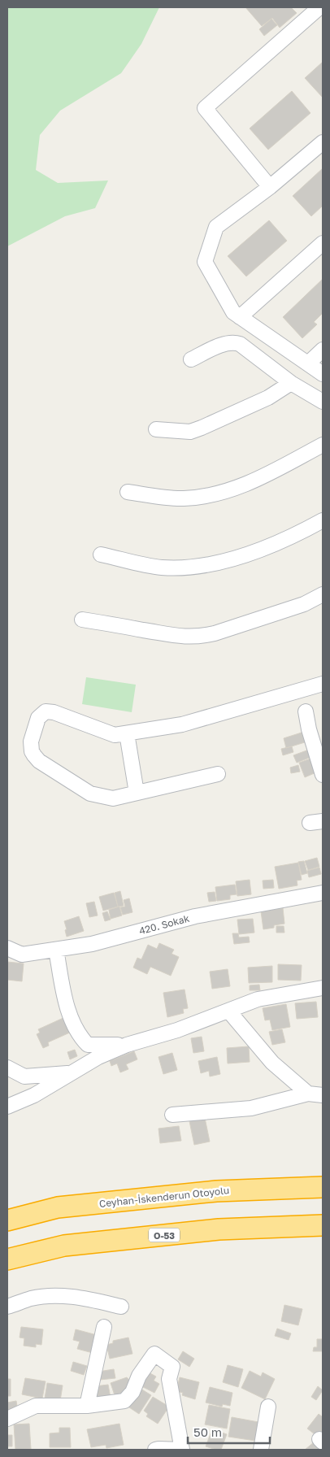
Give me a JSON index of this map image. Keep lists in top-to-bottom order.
{
  "streets": {
    "highway": ["Ceyhan-İskenderun Otoyolu", "O-53"],
    "street": ["420. Sokak"]
  },
  "scale_bar": "50 m"
}
